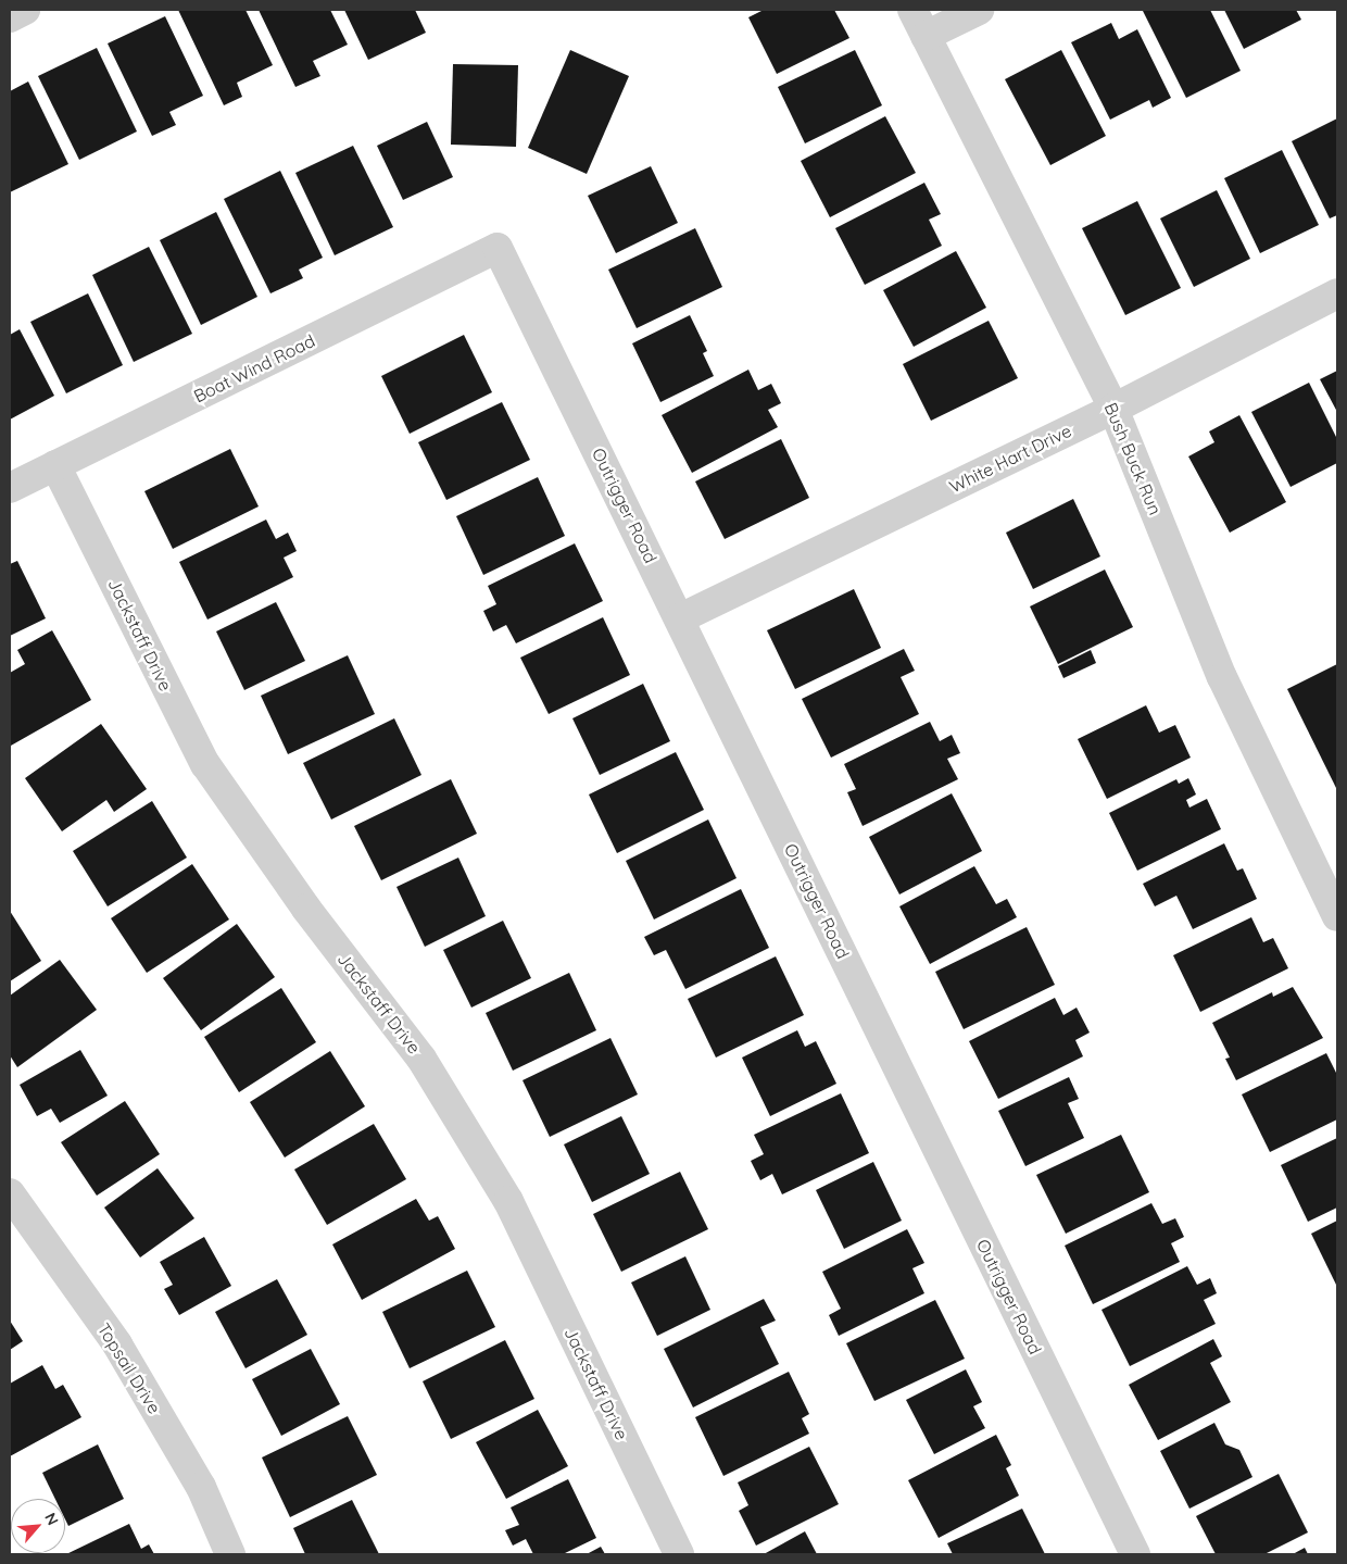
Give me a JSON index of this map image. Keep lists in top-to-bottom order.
{
  "streets": {
    "street": [
      "Boat Wind Road",
      "White Hart Drive",
      "Bush Buck Run",
      "Outrigger Road",
      "Jackstaff Drive",
      "Topsail Drive"
    ]
  },
  "crossings": [
    ["Boat Wind Road", "Outrigger Road"],
    ["Boat Wind Road", "Jackstaff Drive"],
    ["White Hart Drive", "Bush Buck Run"],
    ["White Hart Drive", "Outrigger Road"]
  ],
  "north": "top right"
}
